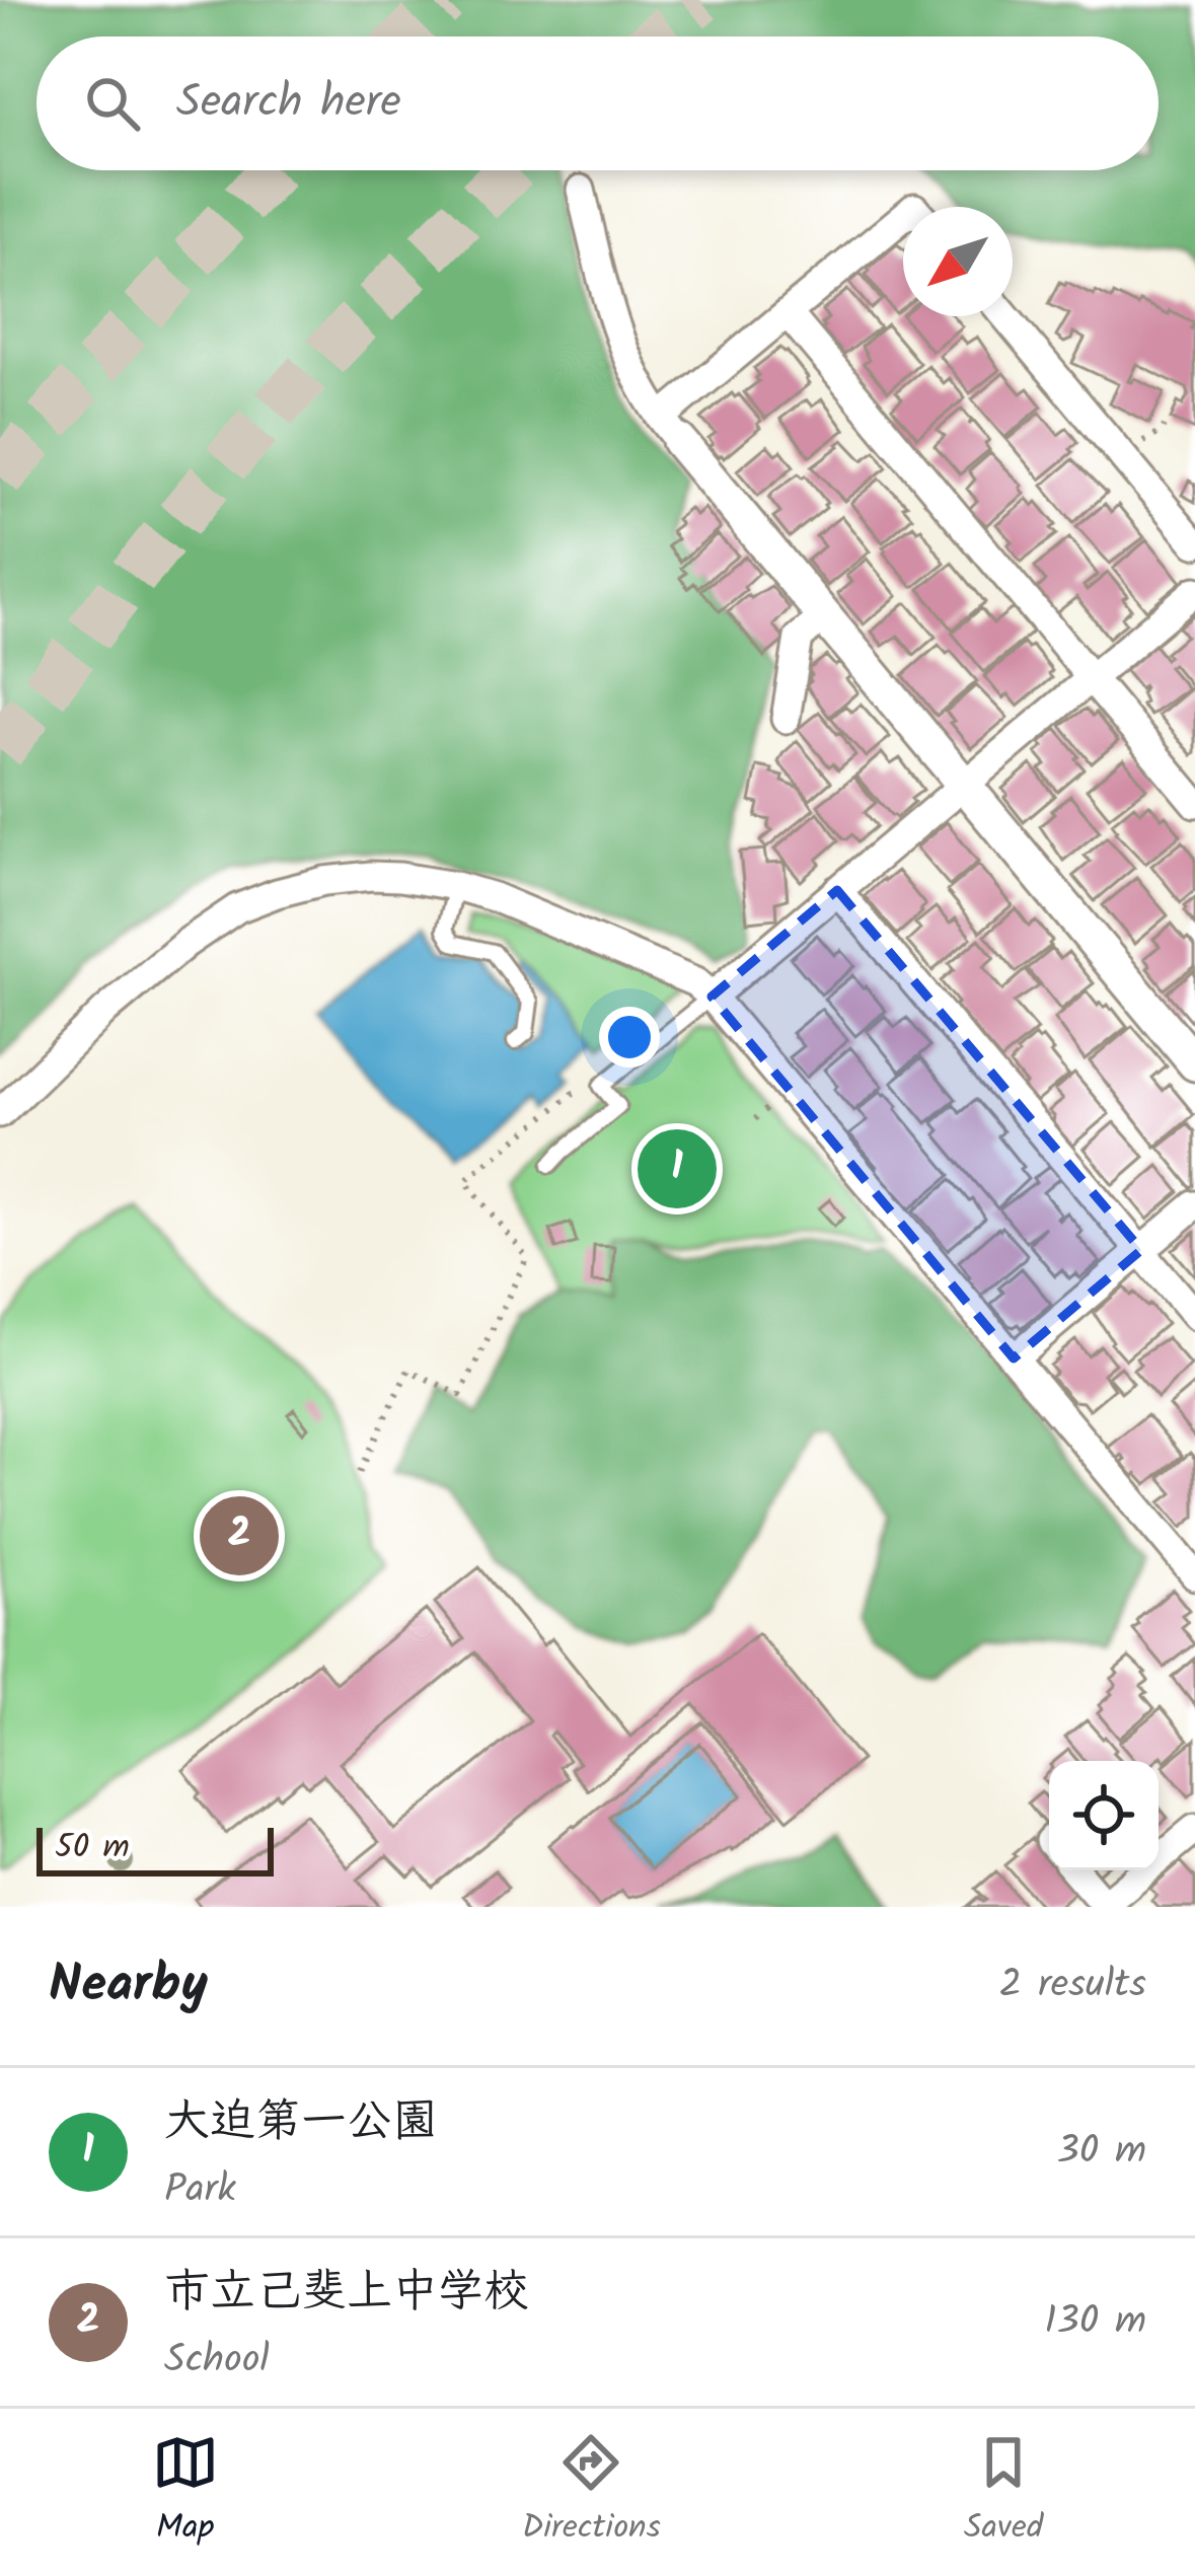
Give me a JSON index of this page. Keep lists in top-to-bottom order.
{
  "scale_bar": "50 m",
  "north": "bottom left",
  "page": {
    "search": "Search here",
    "pins": ["1", "2"],
    "scale": "50 m",
    "heading": ["Nearby", "2 results"],
    "list": [
      {
        "mark": "1",
        "name": "大迫第一公園",
        "note": "Park",
        "value": "30 m"
      },
      {
        "mark": "2",
        "name": "市立己斐上中学校",
        "note": "School",
        "value": "130 m"
      }
    ],
    "nav": ["Map", "Directions", "Saved"]
  }
}
